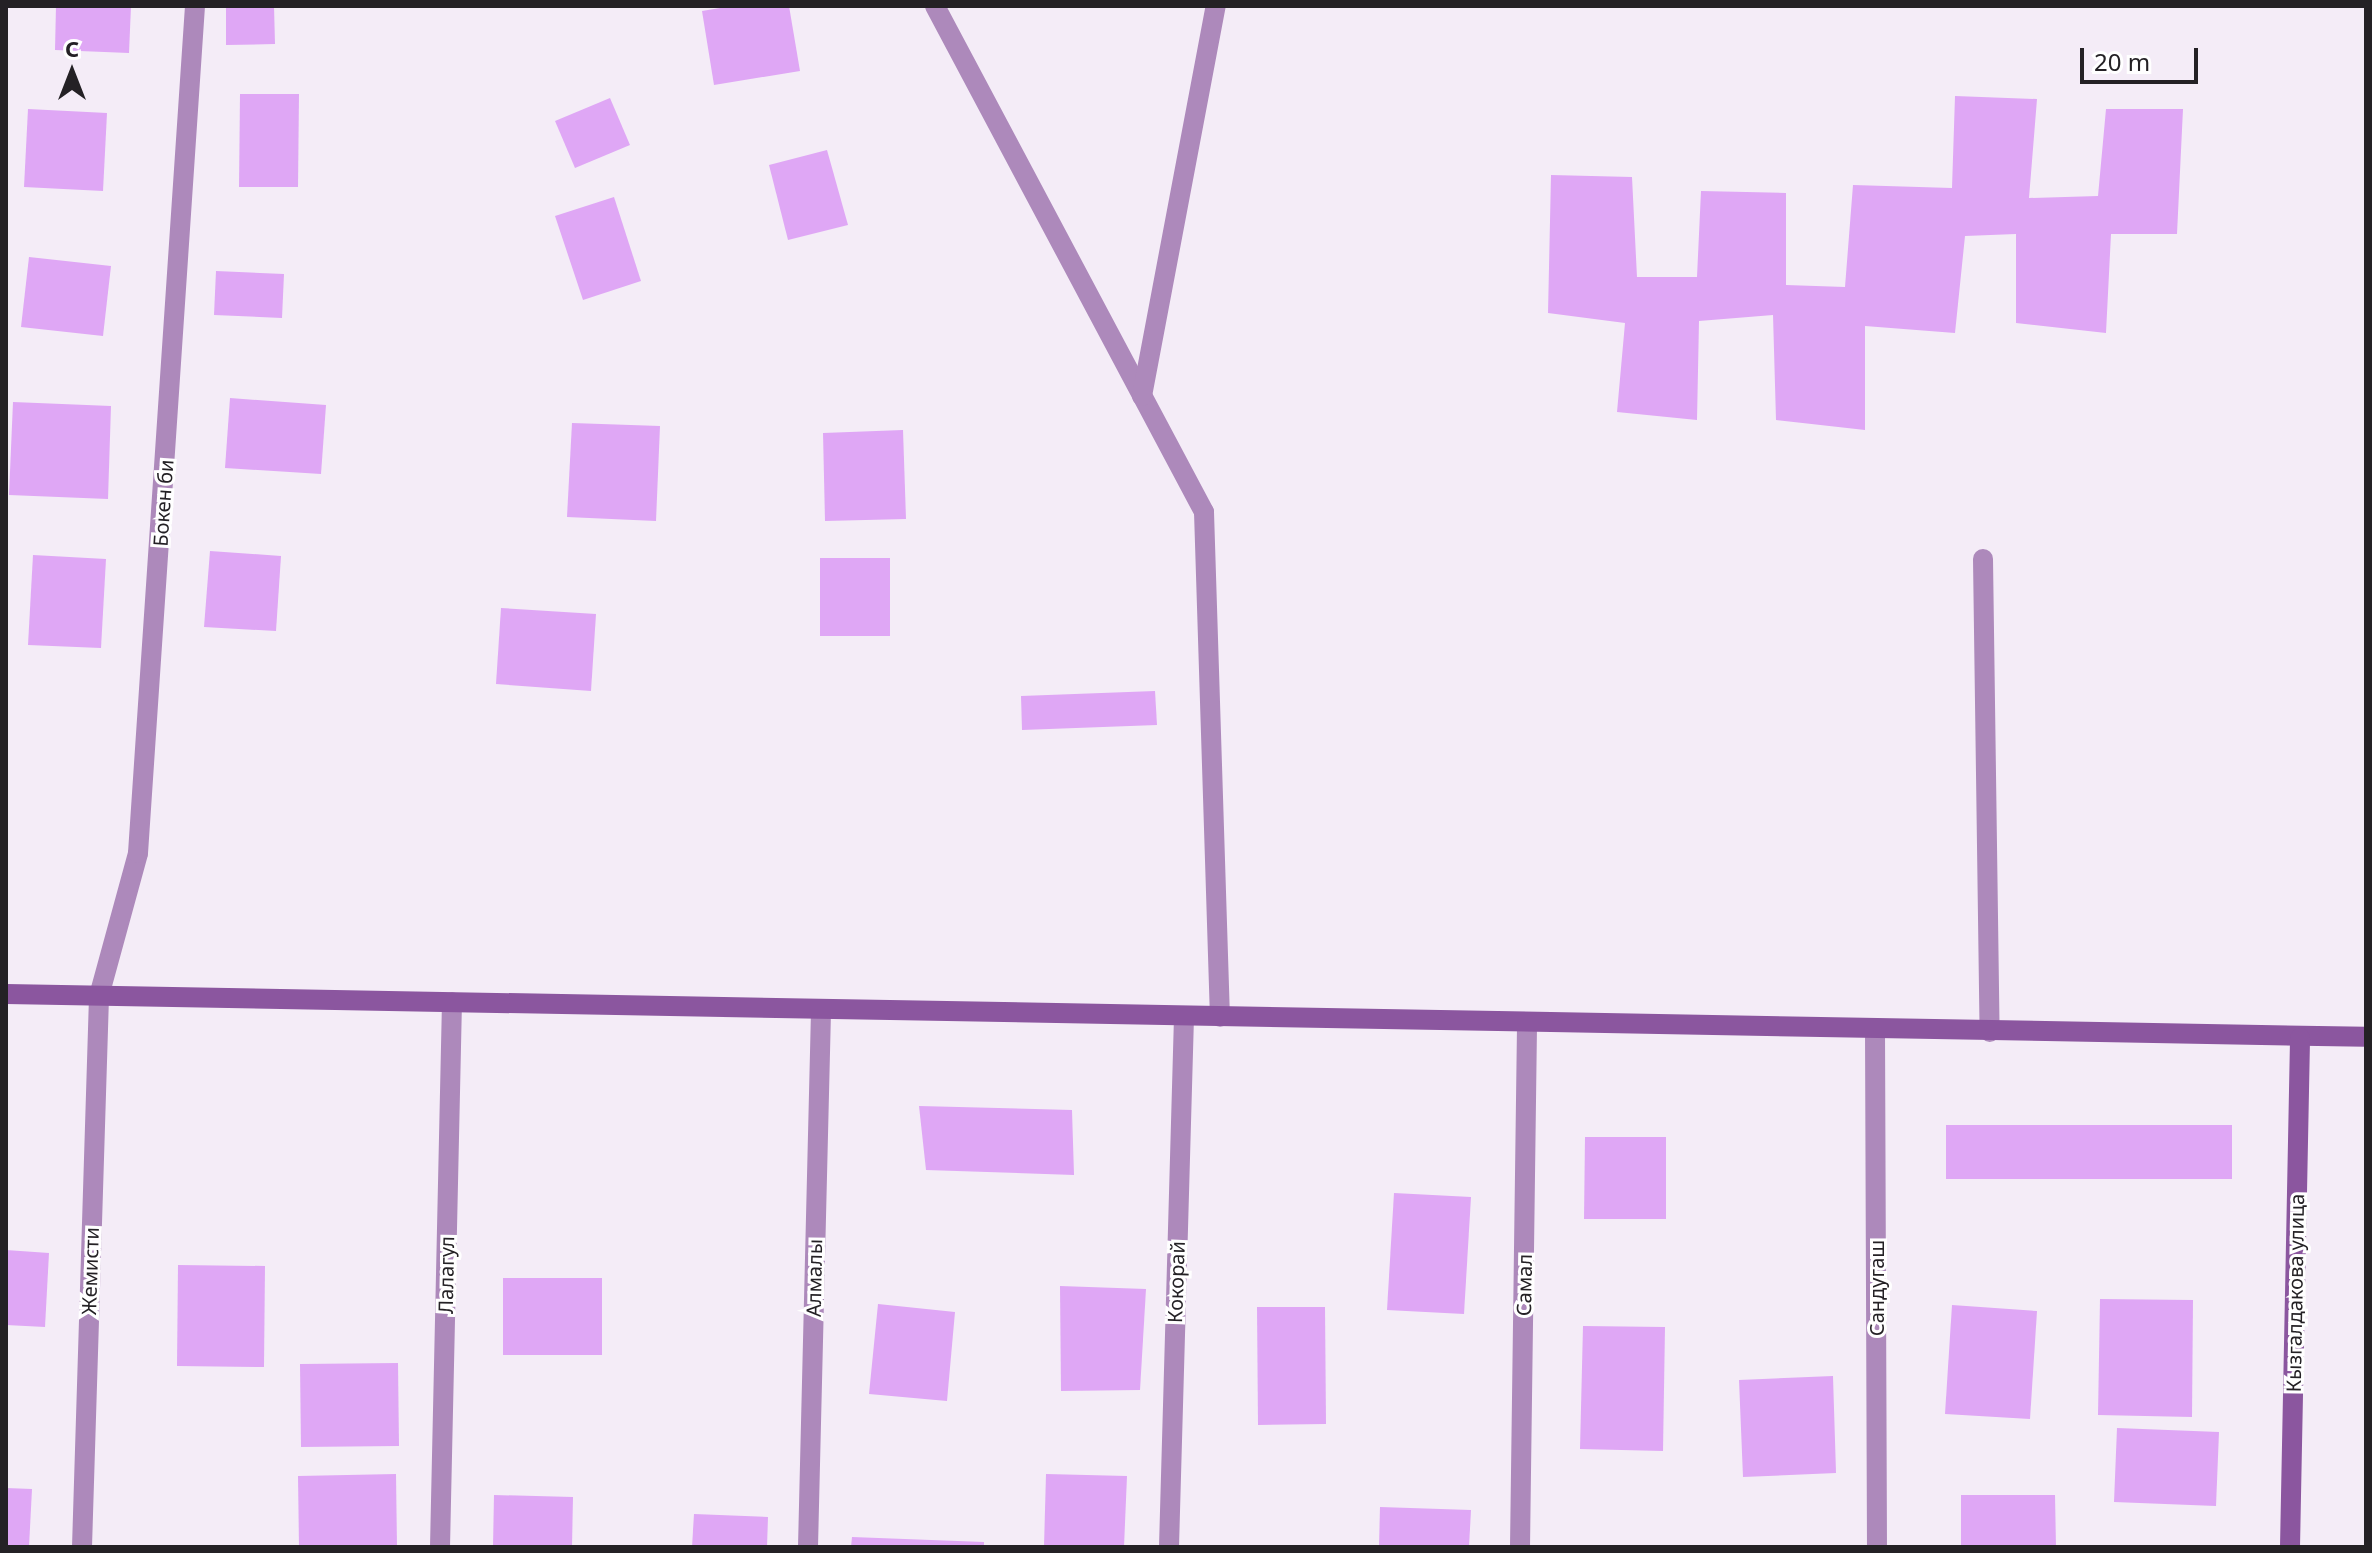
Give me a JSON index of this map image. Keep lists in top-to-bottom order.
{
  "streets": {
    "main road": ["Кызгалдакова улица"],
    "street": [
      "Бокен би",
      "Жемисти",
      "Лалагул",
      "Алмалы",
      "Кокорай",
      "Самал",
      "Сандугаш"
    ]
  },
  "crossings": [
    ["Бокен би", "Жемисти"]
  ],
  "scale_bar": "20 m",
  "north": "top"
}
